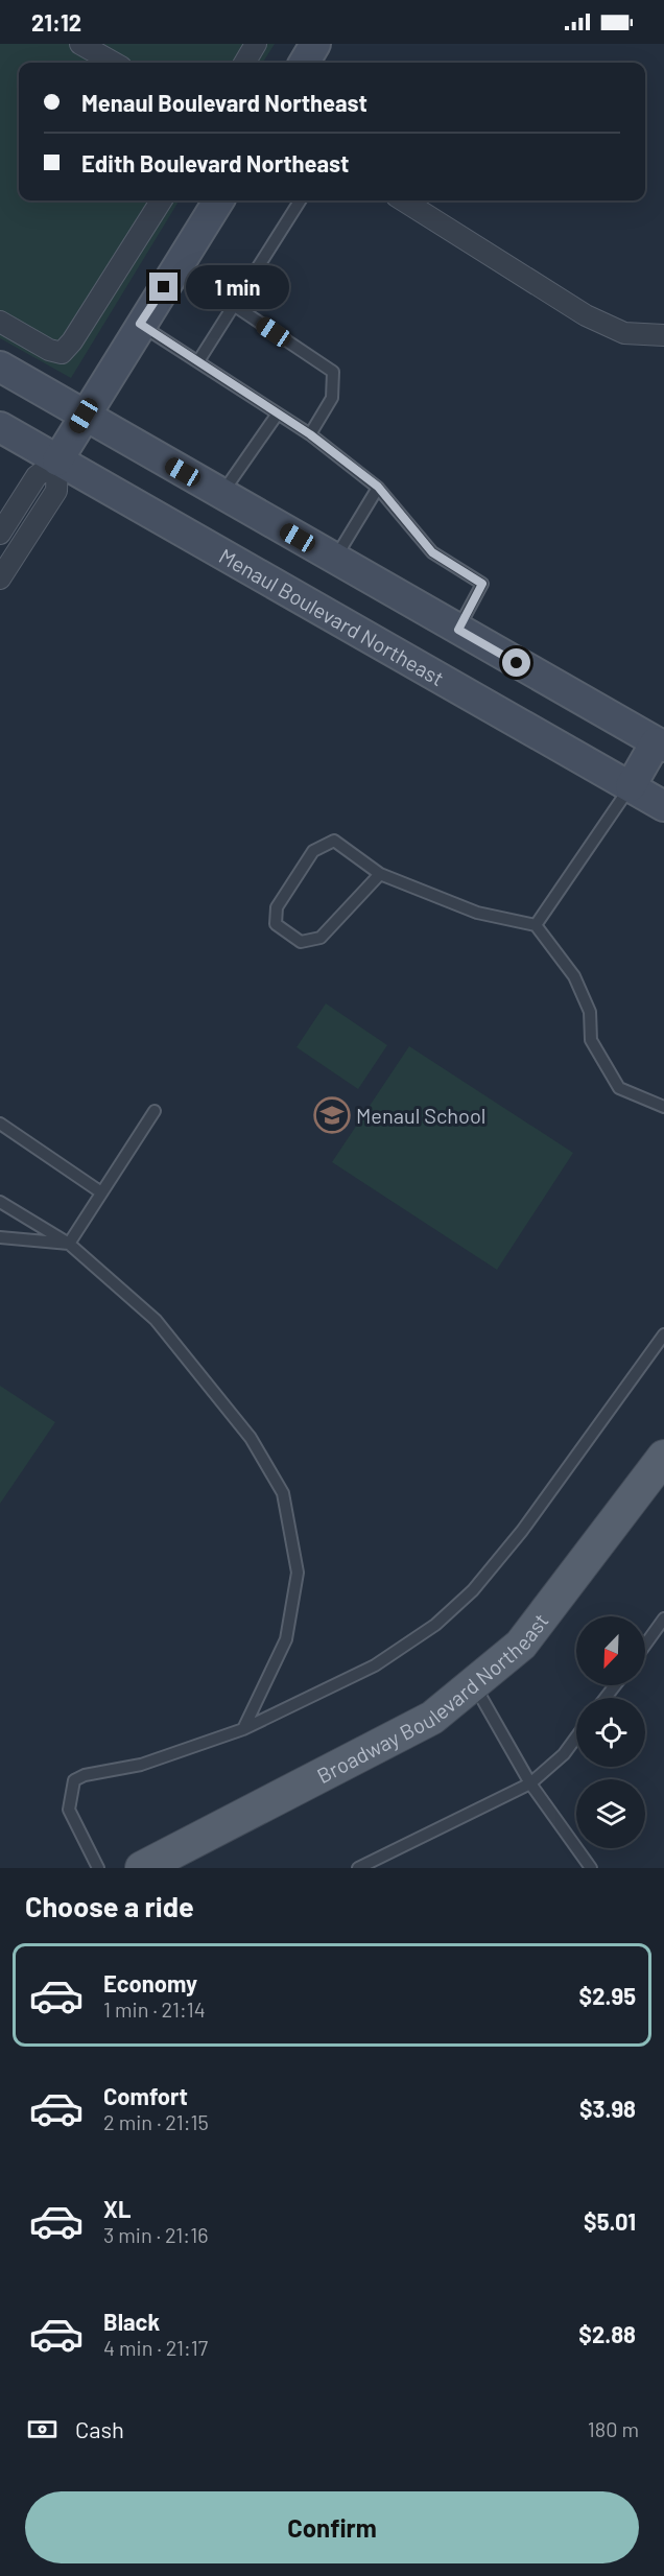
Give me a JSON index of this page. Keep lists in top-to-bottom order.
{
  "streets": {
    "main road": ["Menaul Boulevard Northeast", "Broadway Boulevard Northeast"]
  },
  "places": {
    "school or university": ["Menaul School"]
  },
  "north": "bottom left",
  "page": {
    "status": "21:12",
    "banner": ["Menaul Boulevard Northeast", "Edith Boulevard Northeast"],
    "bubble": "1 min",
    "heading": "Choose a ride",
    "list": [
      {
        "name": "Economy",
        "note": "1 min · 21:14",
        "value": "$2.95"
      },
      {
        "name": "Comfort",
        "note": "2 min · 21:15",
        "value": "$3.98"
      },
      {
        "name": "XL",
        "note": "3 min · 21:16",
        "value": "$5.01"
      },
      {
        "name": "Black",
        "note": "4 min · 21:17",
        "value": "$2.88"
      }
    ],
    "pay": ["Cash", "180 m"],
    "buttons": "Confirm"
  }
}
